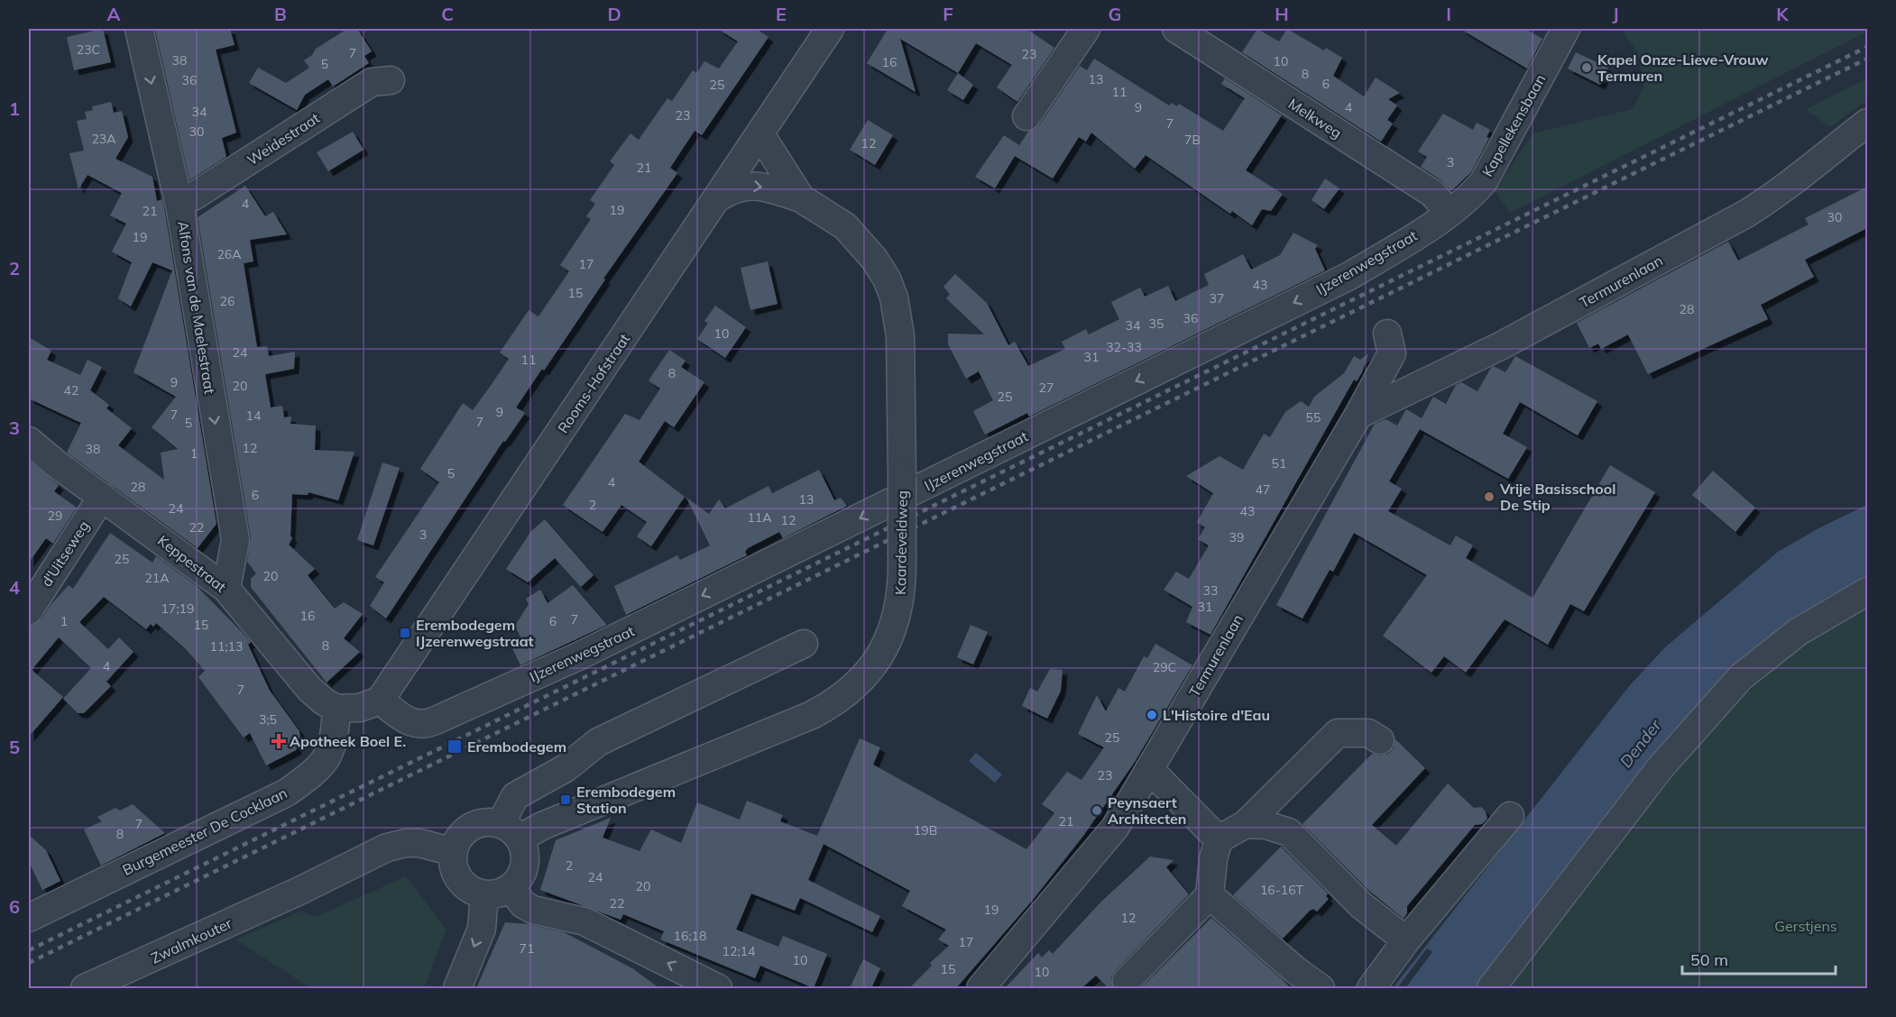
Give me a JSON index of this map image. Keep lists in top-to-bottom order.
{
  "streets": {
    "street": [
      "Melkweg",
      "Kapellekensbaan",
      "Weidestraat",
      "IJzerenwegstraat",
      "Termurenlaan",
      "Alfons van de Maelestraat",
      "Rooms-Hofstraat",
      "Kaardeveldweg",
      "d'Uitseweg",
      "Keppestraat",
      "Burgemeester De Cocklaan",
      "Zwalmkouter"
    ]
  },
  "crossings": [
    ["Melkweg", "Kapellekensbaan"],
    ["Melkweg", "IJzerenwegstraat"],
    ["Kapellekensbaan", "IJzerenwegstraat"],
    ["Weidestraat", "Alfons van de Maelestraat"],
    ["IJzerenwegstraat", "Rooms-Hofstraat"],
    ["Alfons van de Maelestraat", "Keppestraat"],
    ["Rooms-Hofstraat", "Kaardeveldweg"],
    ["Kaardeveldweg", "Zwalmkouter"],
    ["d'Uitseweg", "Keppestraat"],
    ["Keppestraat", "Burgemeester De Cocklaan"]
  ],
  "one_way": ["Alfons van de Maelestraat"],
  "water": ["Dender"],
  "parks": ["Gerstjens"],
  "places": {
    "other": [
      "Kapel Onze-Lieve-Vrouw Termuren",
      "Vrije Basisschool De Stip",
      "L'Histoire d'Eau",
      "Peynsaert Architecten"
    ],
    "transit": ["Erembodegem IJzerenwegstraat", "Erembodegem", "Erembodegem Station"],
    "health": ["Apotheek Boel E."]
  },
  "house_numbers": [
    "23C",
    "7",
    "23",
    "38",
    "10",
    "16",
    "5",
    "8",
    "13",
    "36",
    "6",
    "25",
    "11",
    "9",
    "4",
    "34",
    "23",
    "7",
    "30",
    "23A",
    "7B",
    "12",
    "3",
    "21",
    "4",
    "19",
    "21",
    "30",
    "19",
    "26A",
    "17",
    "43",
    "15",
    "37",
    "26",
    "28",
    "36",
    "35",
    "34",
    "10",
    "32-33",
    "24",
    "31",
    "11",
    "8",
    "9",
    "20",
    "27",
    "42",
    "25",
    "9",
    "7",
    "14",
    "55",
    "7",
    "5",
    "12",
    "38",
    "1",
    "51",
    "5",
    "4",
    "28",
    "47",
    "6",
    "13",
    "2",
    "24",
    "43",
    "29",
    "11A",
    "12",
    "22",
    "3",
    "39",
    "25",
    "20",
    "21A",
    "33",
    "31",
    "17;19",
    "16",
    "7",
    "1",
    "6",
    "15",
    "8",
    "11;13",
    "4",
    "29C",
    "7",
    "3;5",
    "25",
    "23",
    "21",
    "7",
    "19B",
    "8",
    "2",
    "24",
    "20",
    "16-16T",
    "22",
    "19",
    "12",
    "16;18",
    "17",
    "71",
    "12;14",
    "10",
    "15",
    "10"
  ],
  "scale_bar": "50 m",
  "grid": {
    "columns": [
      "A",
      "B",
      "C",
      "D",
      "E",
      "F",
      "G",
      "H",
      "I",
      "J",
      "K"
    ],
    "rows": [
      "1",
      "2",
      "3",
      "4",
      "5",
      "6"
    ]
  }
}
